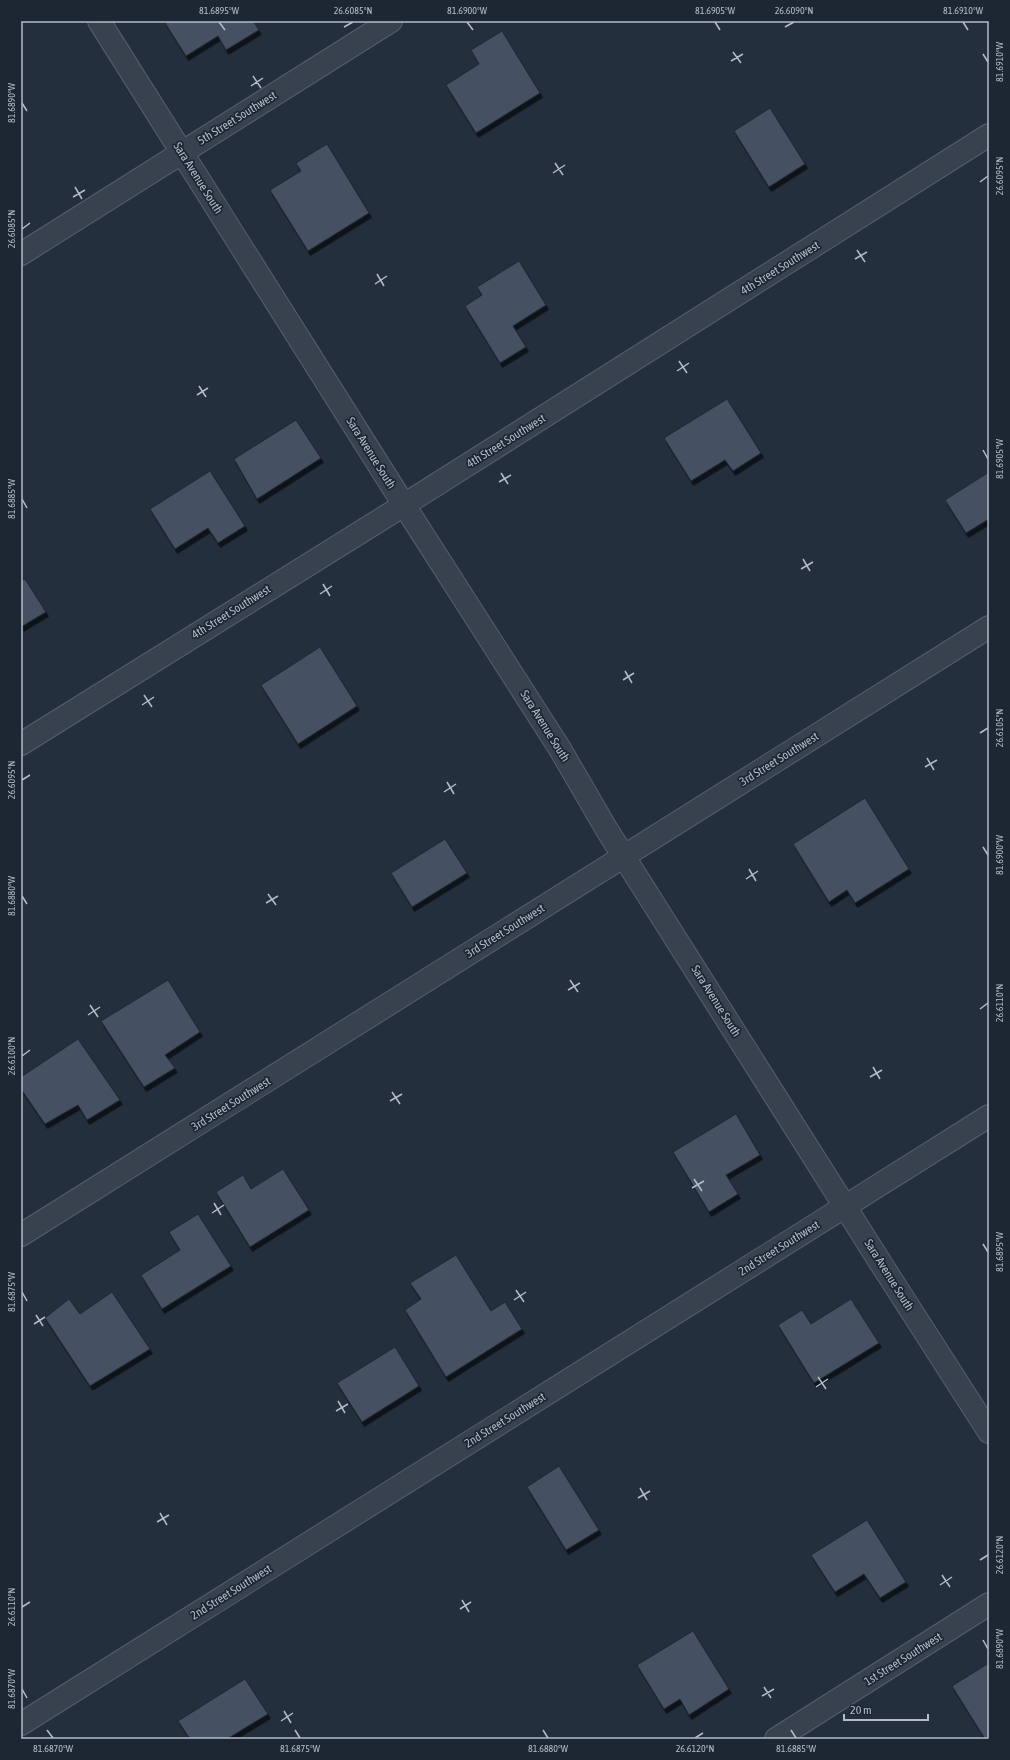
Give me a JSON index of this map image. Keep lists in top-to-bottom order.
{
  "streets": {
    "street": [
      "5th Street Southwest",
      "Sara Avenue South",
      "4th Street Southwest",
      "3rd Street Southwest",
      "2nd Street Southwest",
      "1st Street Southwest"
    ]
  },
  "crossings": [
    ["5th Street Southwest", "Sara Avenue South"],
    ["Sara Avenue South", "4th Street Southwest"],
    ["Sara Avenue South", "3rd Street Southwest"],
    ["Sara Avenue South", "2nd Street Southwest"]
  ],
  "scale_bar": "20 m",
  "coordinates": [
    "81.6895°W",
    "26.6085°N",
    "81.6900°W",
    "81.6905°W",
    "26.6090°N",
    "81.6910°W",
    "81.6890°W",
    "26.6095°N",
    "81.6885°W",
    "26.6105°N",
    "81.6880°W",
    "26.6110°N",
    "26.6100°N",
    "81.6875°W",
    "26.6120°N",
    "81.6870°W"
  ]
}
